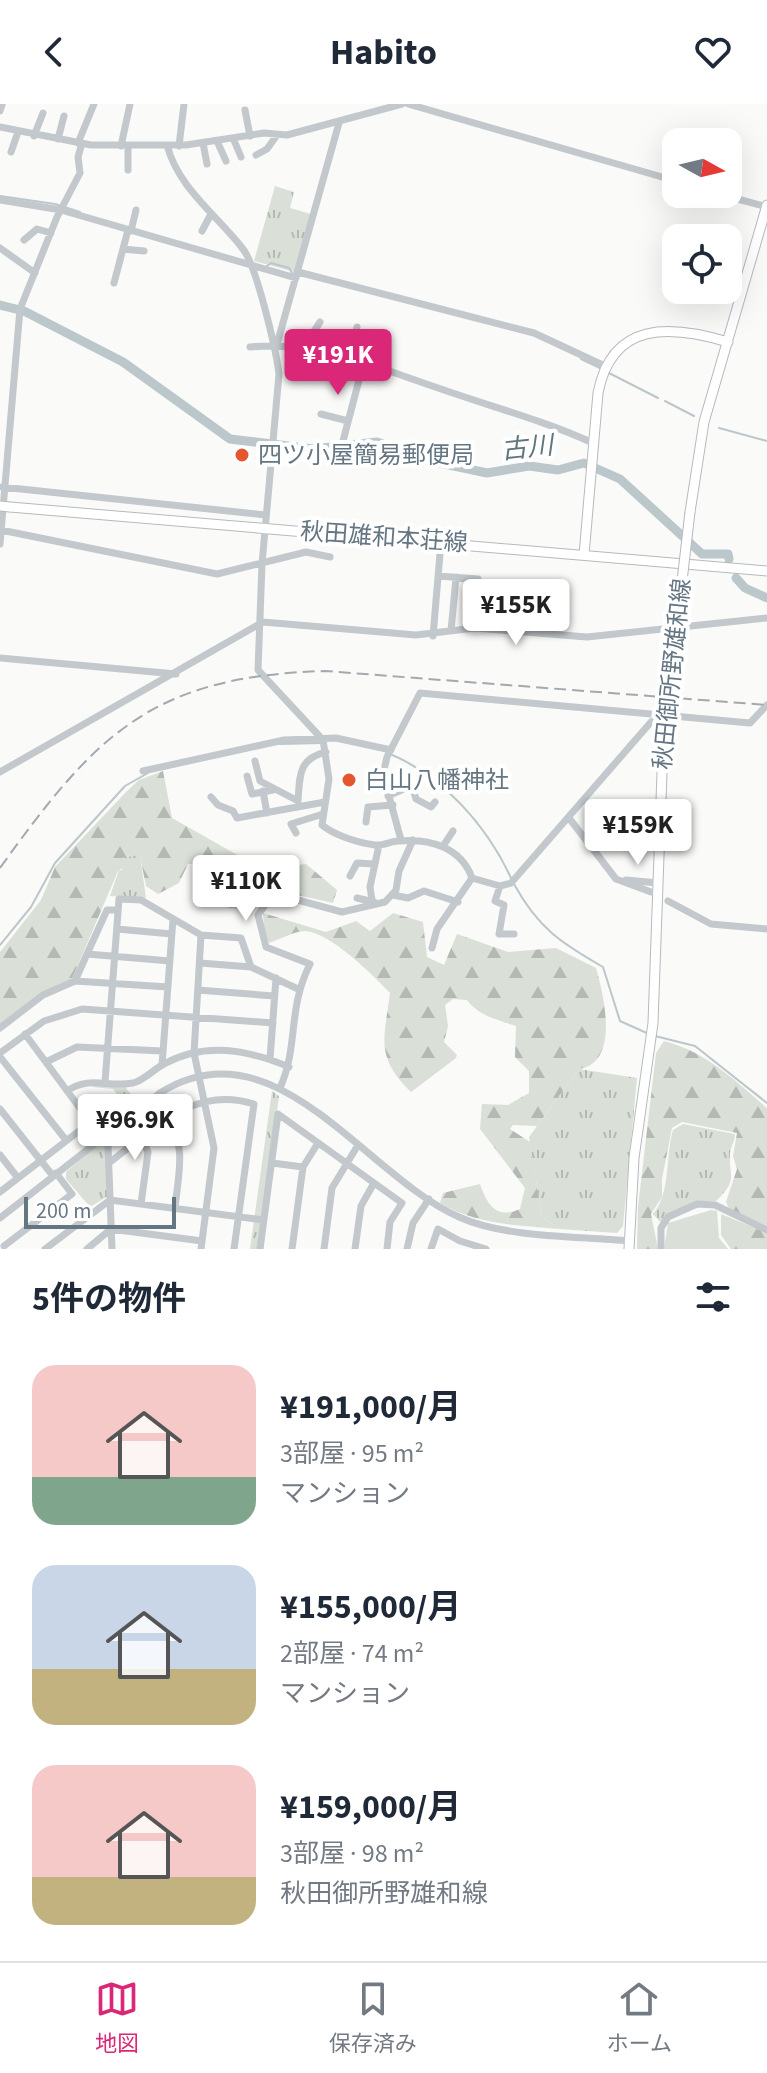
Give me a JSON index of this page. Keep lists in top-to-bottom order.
{
  "streets": {
    "main road": ["秋田雄和本荘線", "秋田御所野雄和線"]
  },
  "water": ["古川"],
  "places": ["四ツ小屋簡易郵便局", "白山八幡神社"],
  "scale_bar": "200 m",
  "north": "right",
  "page": {
    "header": "Habito",
    "price": [
      "¥191K",
      "¥155K",
      "¥159K",
      "¥110K",
      "¥96.9K"
    ],
    "scale": "200 m",
    "heading": "5件の物件",
    "list": [
      {
        "name": "¥191,000/月",
        "note": "3部屋 · 95 m² · マンション"
      },
      {
        "name": "¥155,000/月",
        "note": "2部屋 · 74 m² · マンション"
      },
      {
        "name": "¥159,000/月",
        "note": "3部屋 · 98 m² · 秋田御所野雄和線"
      }
    ],
    "tabs": ["地図", "保存済み", "ホーム"]
  }
}
